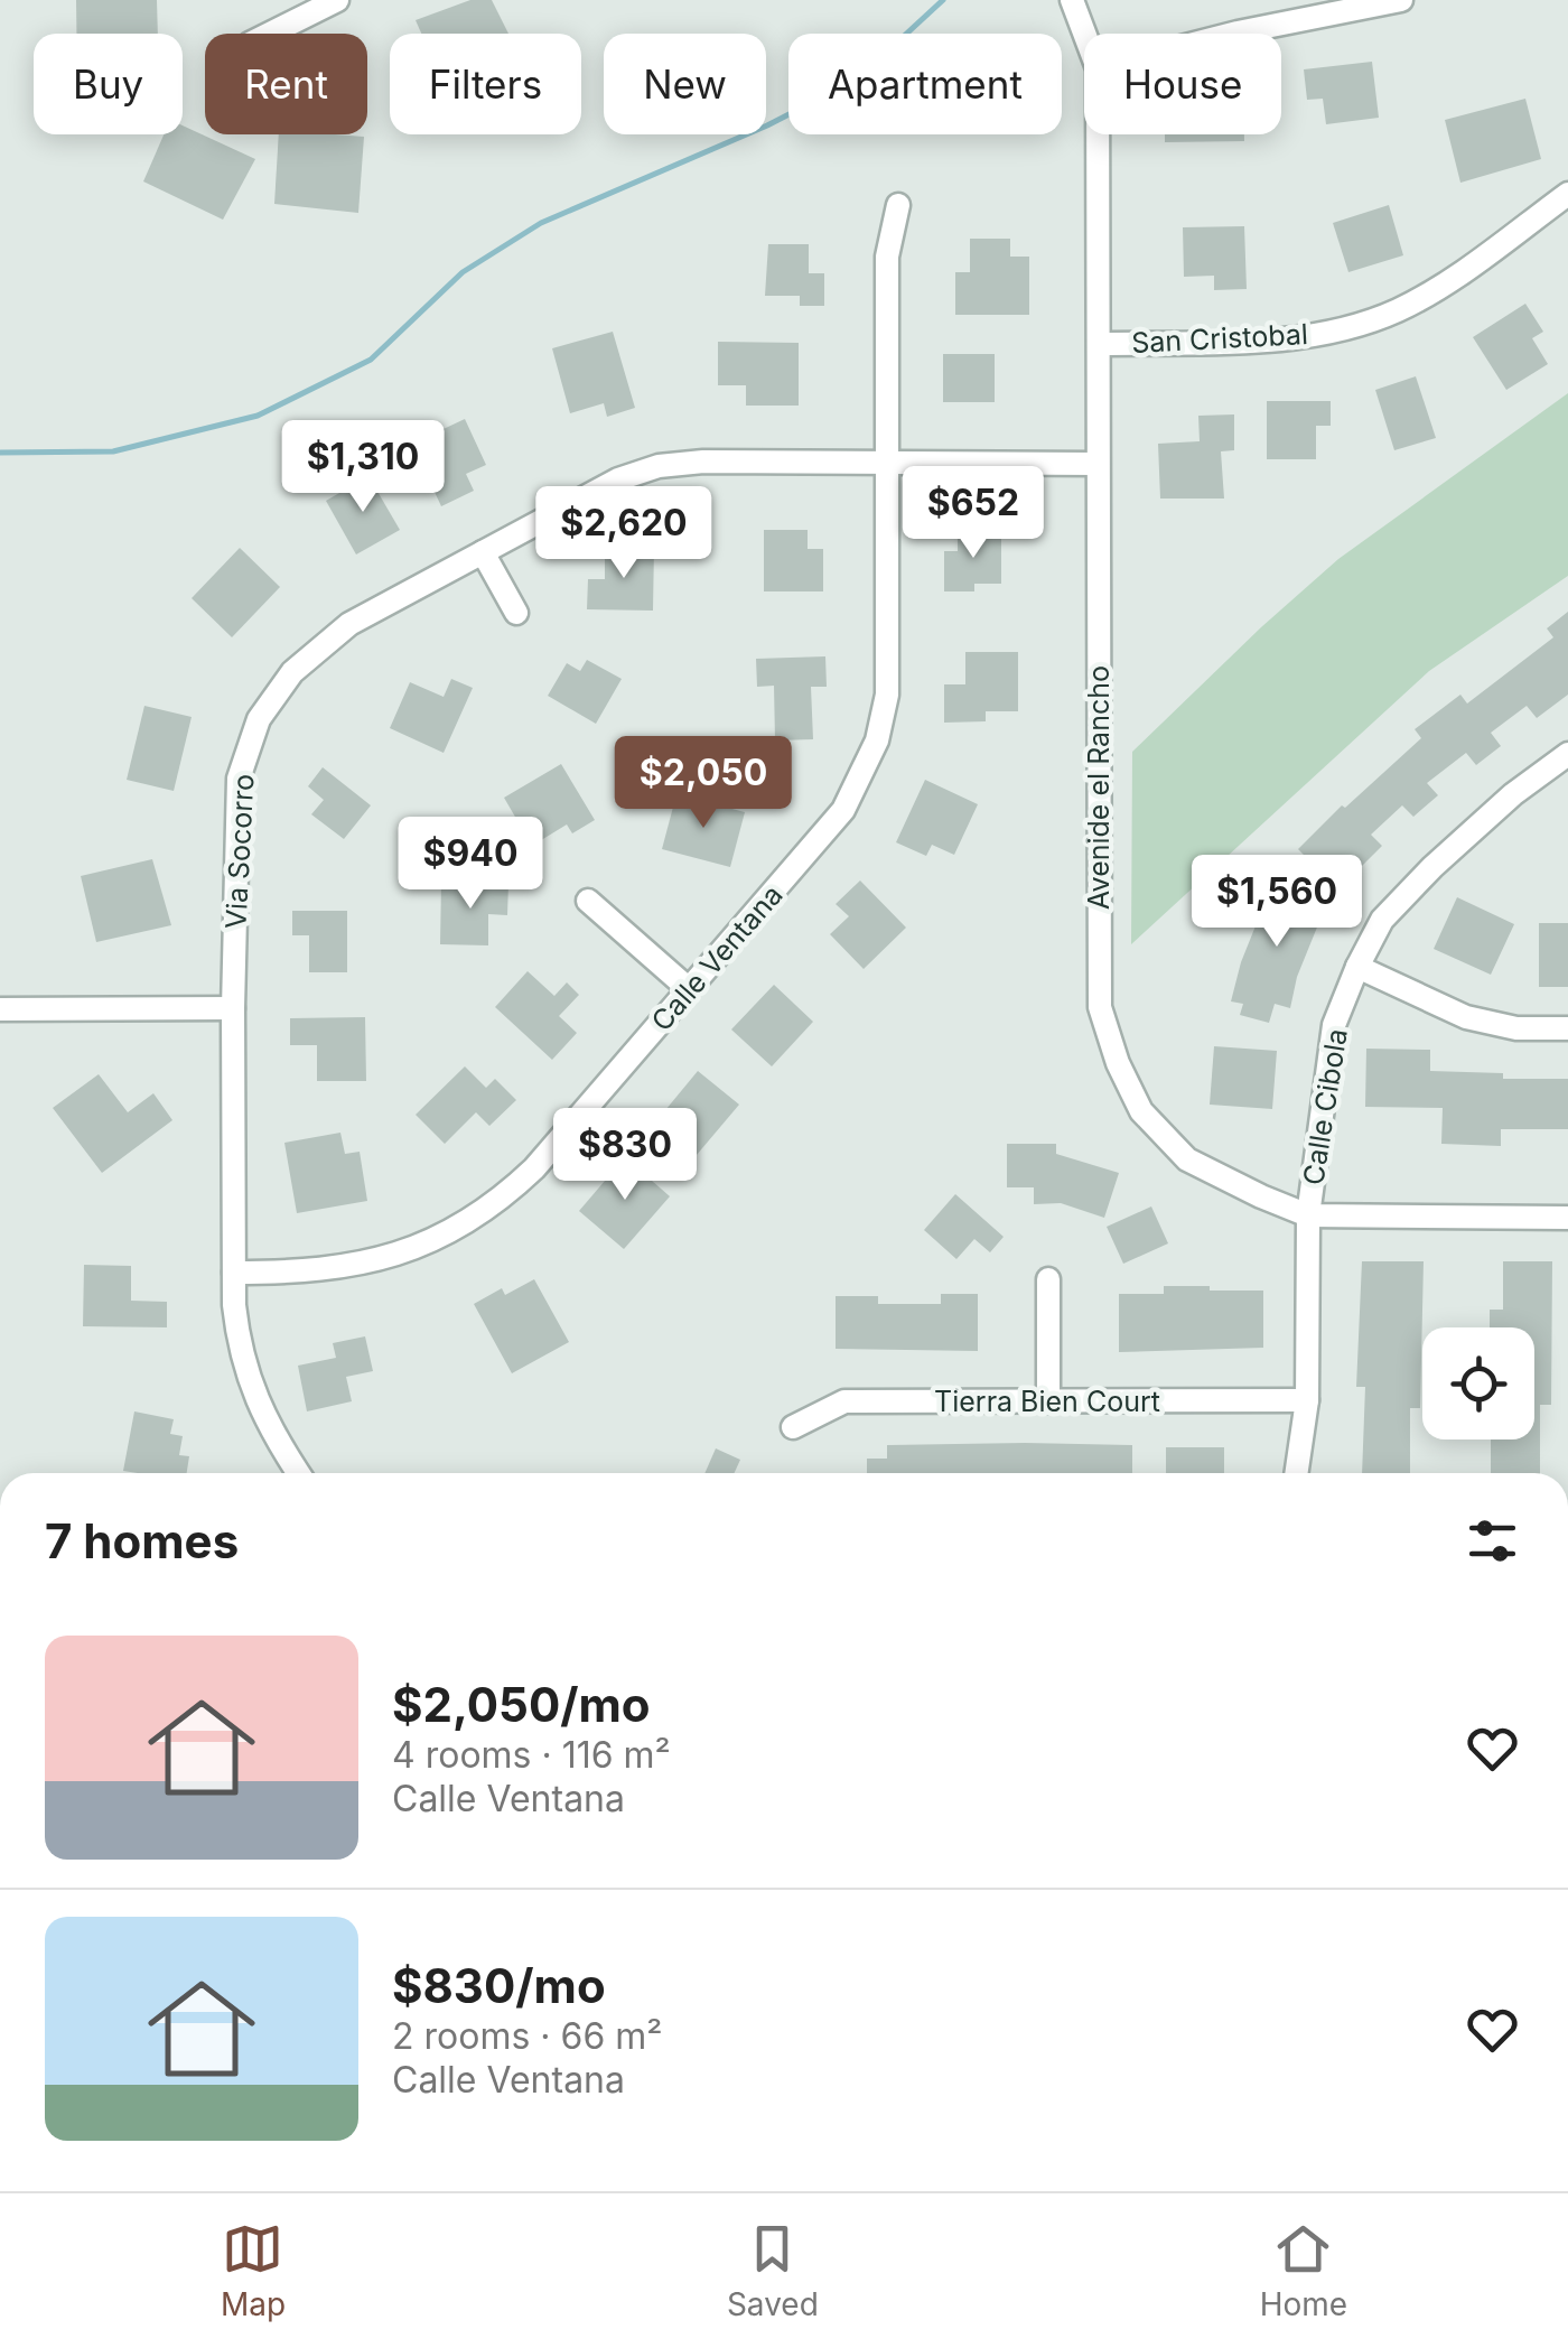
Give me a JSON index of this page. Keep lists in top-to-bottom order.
{
  "streets": {
    "street": [
      "San Cristobal",
      "Avenide el Rancho",
      "Via Socorro",
      "Calle Ventana",
      "Calle Cibola",
      "Tierra Bien Court"
    ]
  },
  "crossings": [
    ["San Cristobal", "Avenide el Rancho"],
    ["Avenide el Rancho", "Via Socorro"],
    ["Avenide el Rancho", "Calle Cibola"],
    ["Via Socorro", "Calle Ventana"],
    ["Calle Cibola", "Tierra Bien Court"]
  ],
  "page": {
    "chip": [
      "Buy",
      "Rent",
      "Filters",
      "New",
      "Apartment",
      "House"
    ],
    "price": [
      "$1,310",
      "$652",
      "$2,620",
      "$2,050",
      "$940",
      "$1,560",
      "$830"
    ],
    "heading": "7 homes",
    "list": [
      {
        "name": "$2,050/mo",
        "note": "4 rooms · 116 m² · Calle Ventana"
      },
      {
        "name": "$830/mo",
        "note": "2 rooms · 66 m² · Calle Ventana"
      }
    ],
    "tabs": ["Map", "Saved", "Home"]
  }
}
